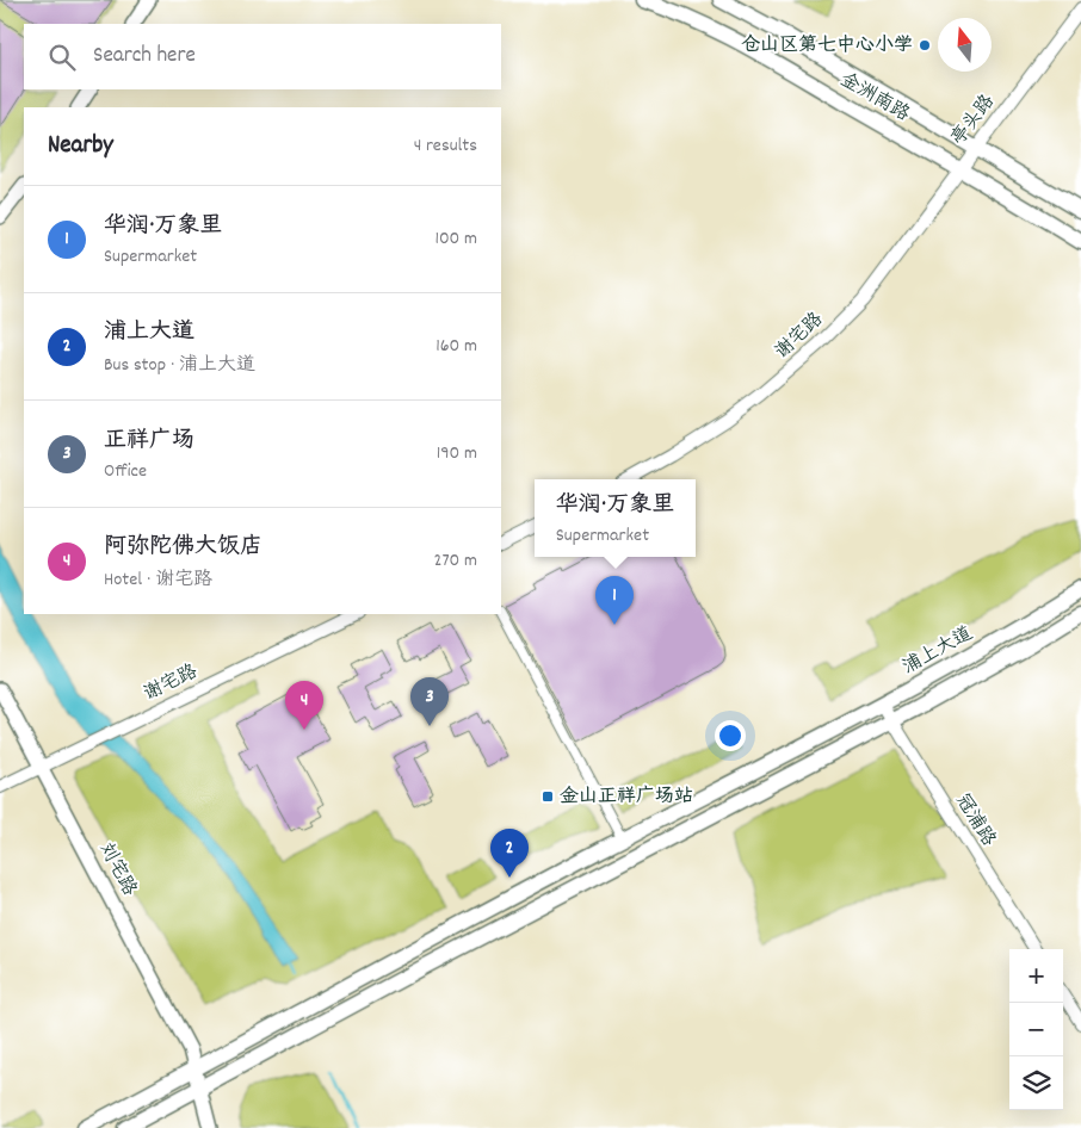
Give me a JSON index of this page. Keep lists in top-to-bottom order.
{
  "streets": {
    "main road": ["金洲南路", "浦上大道", "刘宅路"],
    "street": ["亭头路", "谢宅路", "冠浦路"]
  },
  "crossings": [
    ["金洲南路", "亭头路"],
    ["金洲南路", "谢宅路"],
    ["亭头路", "谢宅路"],
    ["谢宅路", "刘宅路"],
    ["浦上大道", "冠浦路"],
    ["浦上大道", "刘宅路"]
  ],
  "places": {
    "other": ["仓山区第七中心小学"],
    "transit": ["金山正祥广场站"]
  },
  "north": "top",
  "page": {
    "search": "Search here",
    "heading": ["Nearby", "4 results"],
    "list": [
      {
        "mark": "1",
        "name": "华润·万象里",
        "note": "Supermarket",
        "value": "100 m"
      },
      {
        "mark": "2",
        "name": "浦上大道",
        "note": "Bus stop · 浦上大道",
        "value": "160 m"
      },
      {
        "mark": "3",
        "name": "正祥广场",
        "note": "Office",
        "value": "190 m"
      },
      {
        "mark": "4",
        "name": "阿弥陀佛大饭店",
        "note": "Hotel · 谢宅路",
        "value": "270 m"
      }
    ],
    "popup": ["华润·万象里", "Supermarket"],
    "pins": [
      "1",
      "3",
      "4",
      "2"
    ],
    "map_buttons": ["+", "−"]
  }
}
